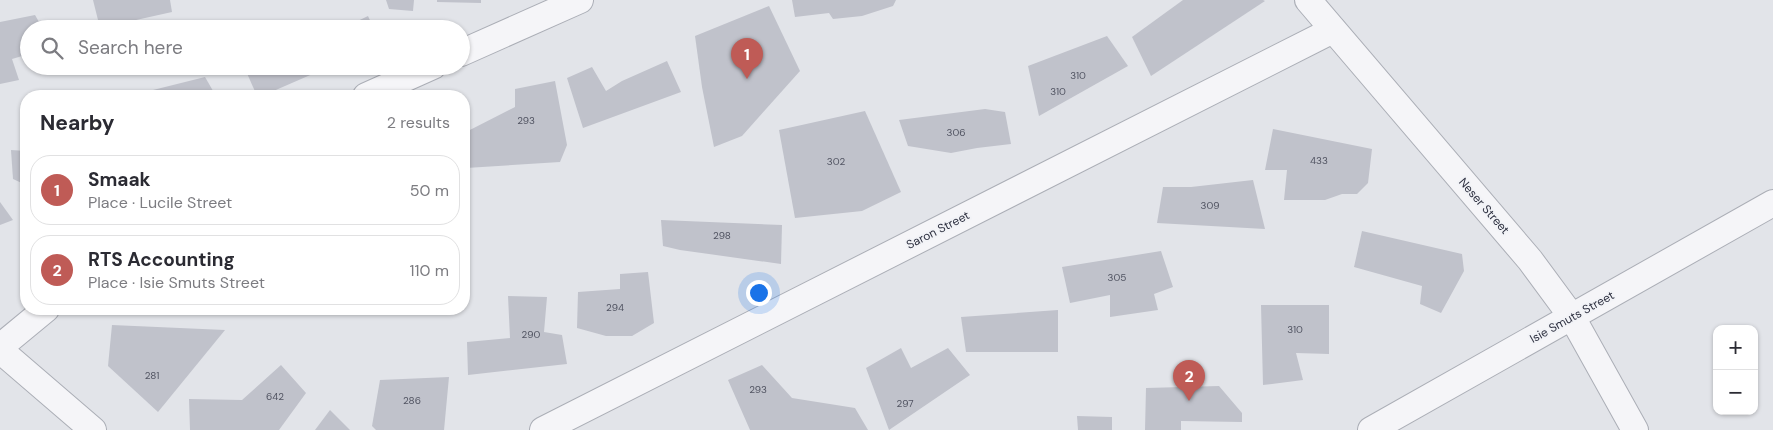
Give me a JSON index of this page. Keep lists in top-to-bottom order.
{
  "streets": {
    "street": ["Neser Street", "Saron Street", "Isie Smuts Street"]
  },
  "crossings": [
    ["Neser Street", "Saron Street"],
    ["Neser Street", "Isie Smuts Street"]
  ],
  "house_numbers": [
    "310",
    "310",
    "293",
    "306",
    "433",
    "302",
    "309",
    "298",
    "305",
    "294",
    "310",
    "290",
    "281",
    "293",
    "642",
    "286",
    "297"
  ],
  "page": {
    "search": "Search here",
    "pins": ["1", "2"],
    "heading": ["Nearby", "2 results"],
    "list": [
      {
        "mark": "1",
        "name": "Smaak",
        "note": "Place · Lucile Street",
        "value": "50 m"
      },
      {
        "mark": "2",
        "name": "RTS Accounting",
        "note": "Place · Isie Smuts Street",
        "value": "110 m"
      }
    ],
    "map_buttons": ["+", "−"]
  }
}
